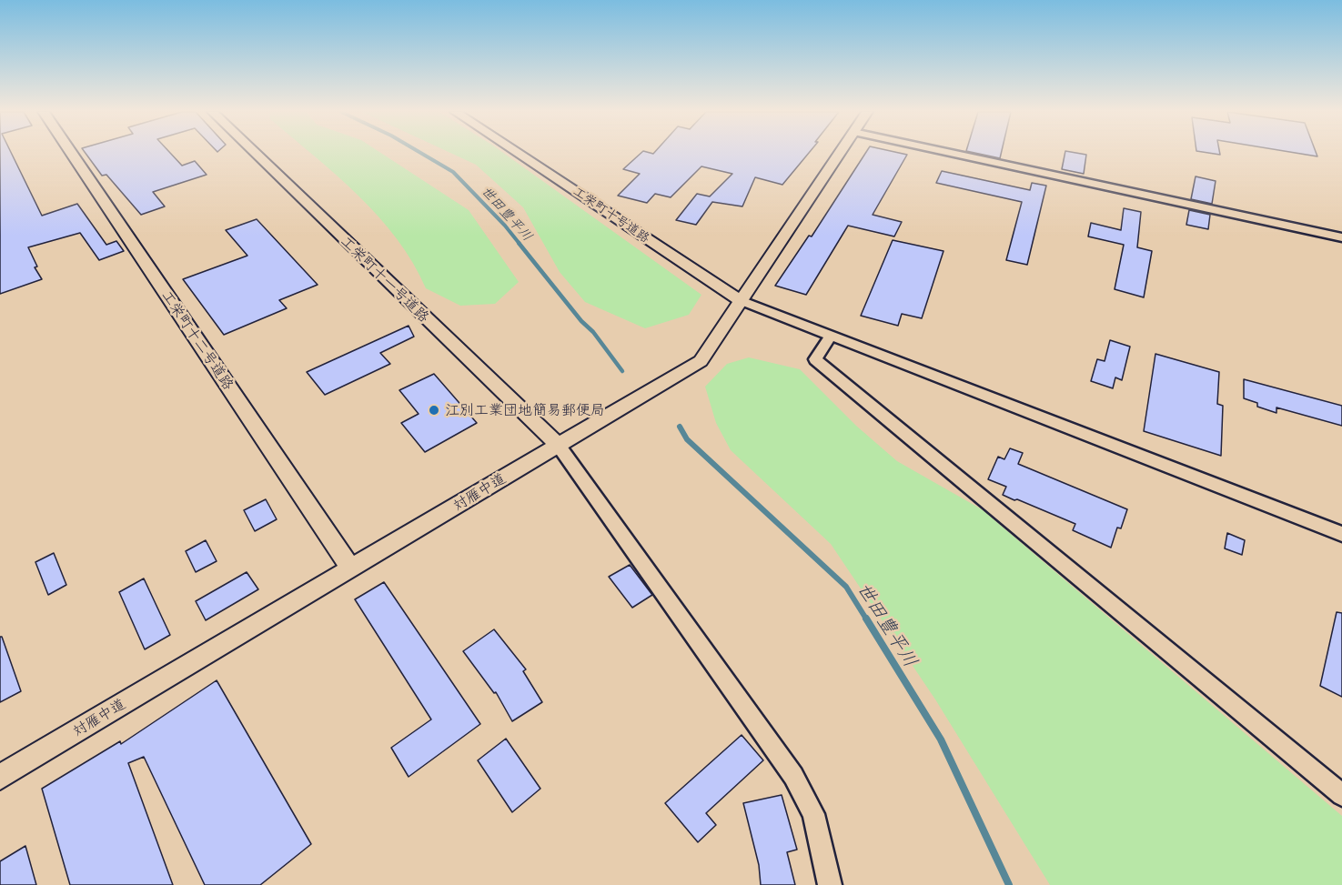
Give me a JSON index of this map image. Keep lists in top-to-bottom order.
{
  "streets": {
    "street": [
      "工栄町十号道路",
      "工栄町十一号道路",
      "工栄町十二号道路",
      "対雁中道"
    ]
  },
  "crossings": [
    ["工栄町十号道路", "対雁中道"],
    ["工栄町十一号道路", "対雁中道"],
    ["工栄町十二号道路", "対雁中道"]
  ],
  "water": ["世田豊平川"],
  "places": ["江別工業団地簡易郵便局"]
}
